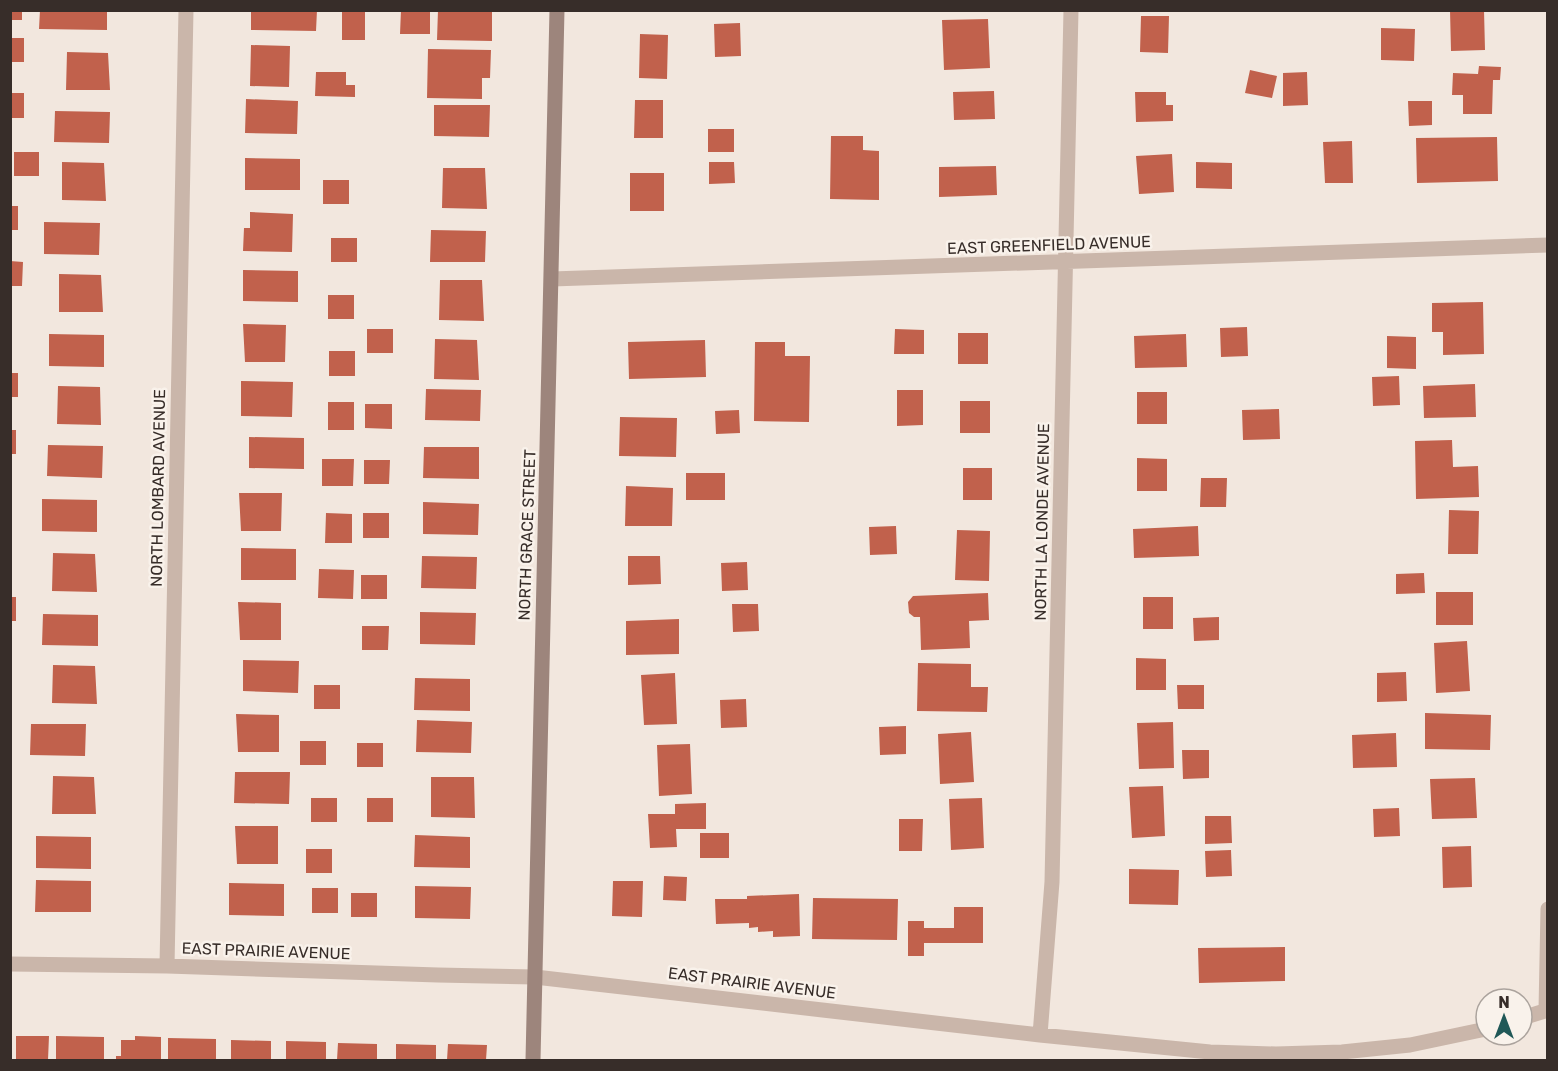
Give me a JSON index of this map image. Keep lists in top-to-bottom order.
{
  "streets": {
    "street": [
      "EAST GREENFIELD AVENUE",
      "NORTH LOMBARD AVENUE",
      "NORTH LA LONDE AVENUE",
      "NORTH GRACE STREET",
      "EAST PRAIRIE AVENUE"
    ]
  },
  "crossings": [
    ["EAST GREENFIELD AVENUE", "NORTH LA LONDE AVENUE"],
    ["EAST GREENFIELD AVENUE", "NORTH GRACE STREET"],
    ["NORTH LOMBARD AVENUE", "EAST PRAIRIE AVENUE"],
    ["NORTH LA LONDE AVENUE", "EAST PRAIRIE AVENUE"],
    ["NORTH GRACE STREET", "EAST PRAIRIE AVENUE"]
  ],
  "north": "top"
}
